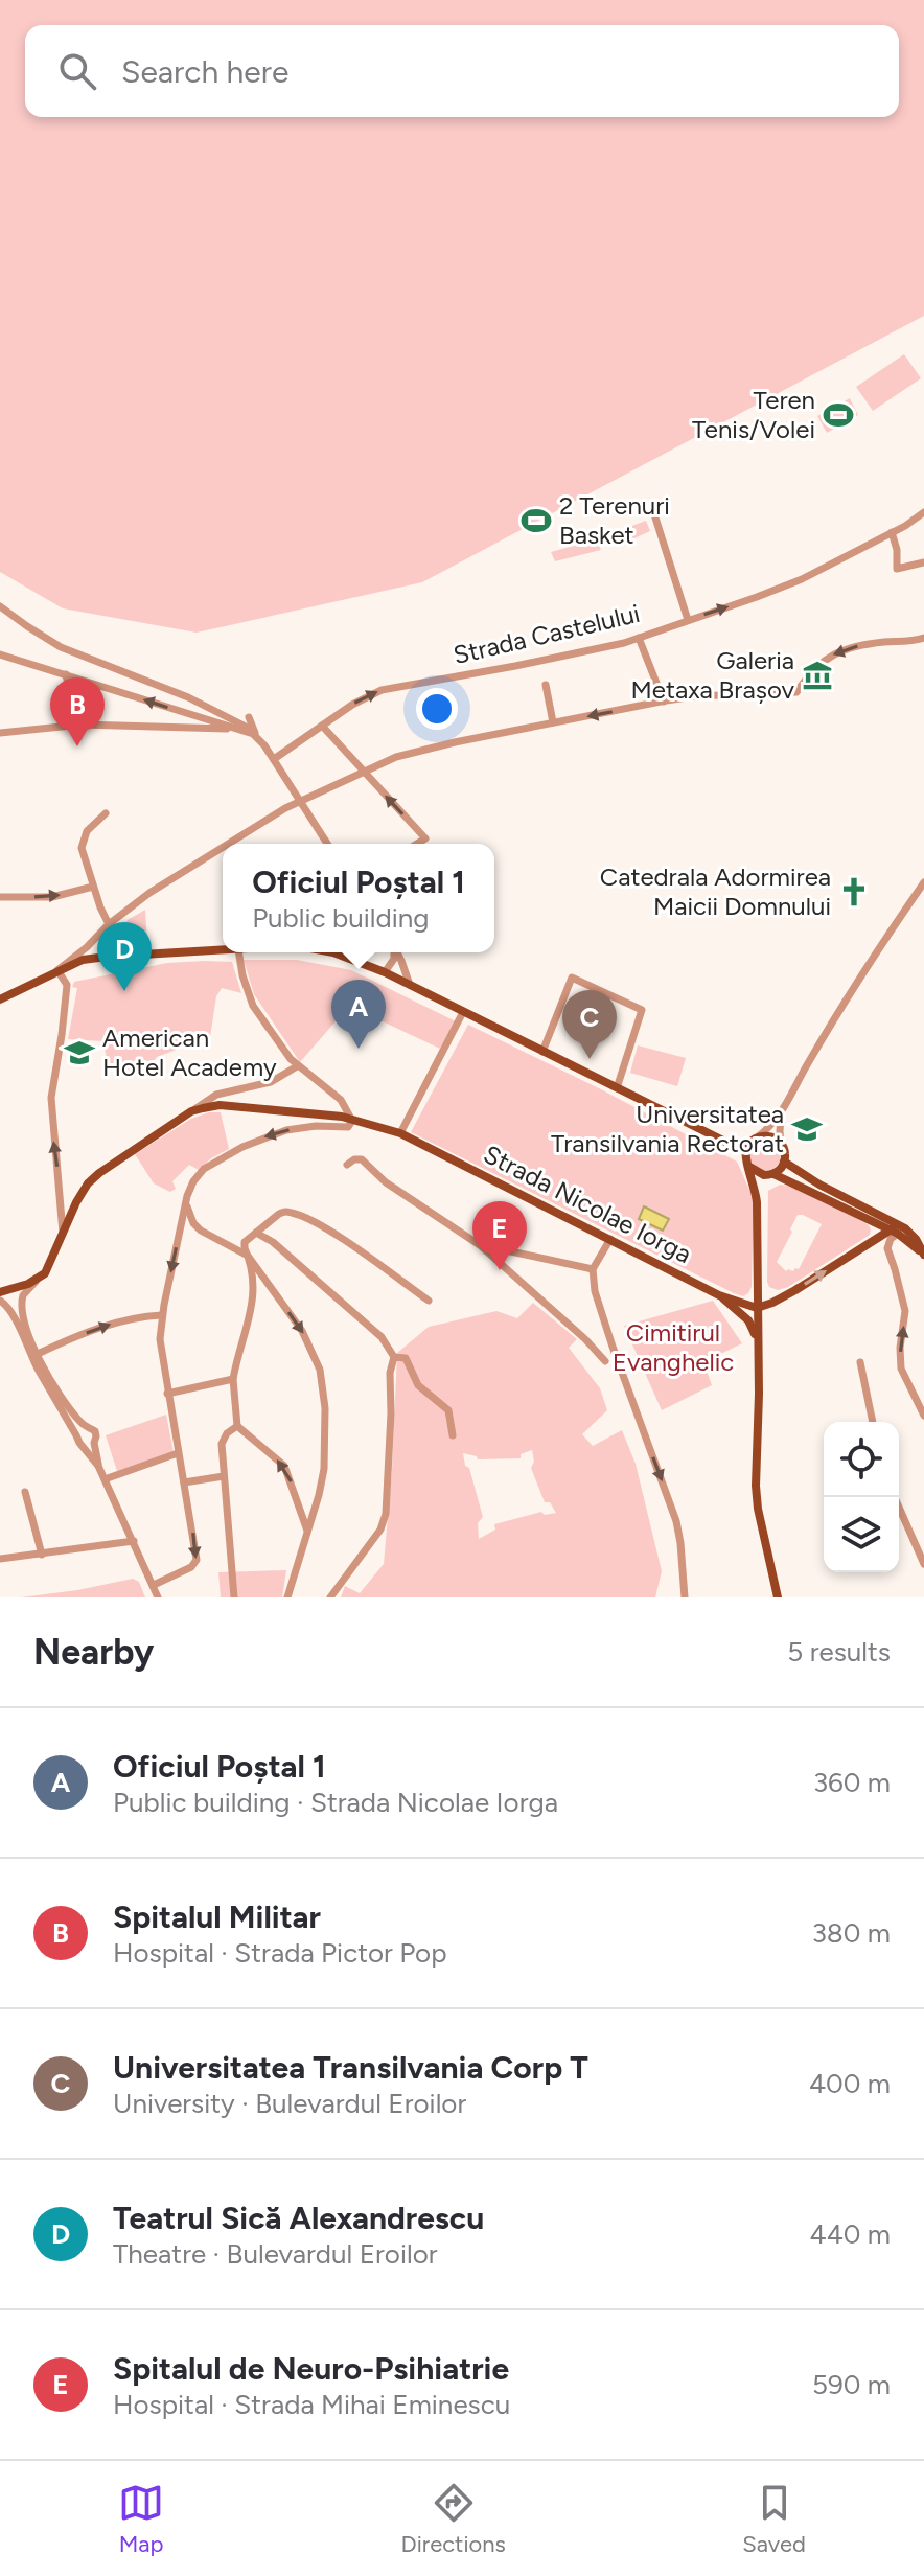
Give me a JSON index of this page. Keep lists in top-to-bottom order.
{
  "streets": {
    "main road": ["Strada Nicolae Iorga"],
    "street": ["Strada Castelului"]
  },
  "parks": ["Cimitirul Evanghelic"],
  "places": {
    "sports": ["Teren Tenis/Volei", "2 Terenuri Basket"],
    "museum": ["Galeria Metaxa Brașov"],
    "church": ["Catedrala Adormirea Maicii Domnului"],
    "school or university": ["American Hotel Academy", "Universitatea Transilvania Rectorat"]
  },
  "page": {
    "search": "Search here",
    "pins": [
      "B",
      "D",
      "A",
      "C",
      "E"
    ],
    "popup": ["Oficiul Poștal 1", "Public building"],
    "heading": ["Nearby", "5 results"],
    "list": [
      {
        "mark": "A",
        "name": "Oficiul Poștal 1",
        "note": "Public building · Strada Nicolae Iorga",
        "value": "360 m"
      },
      {
        "mark": "B",
        "name": "Spitalul Militar",
        "note": "Hospital · Strada Pictor Pop",
        "value": "380 m"
      },
      {
        "mark": "C",
        "name": "Universitatea Transilvania Corp T",
        "note": "University · Bulevardul Eroilor",
        "value": "400 m"
      },
      {
        "mark": "D",
        "name": "Teatrul Sică Alexandrescu",
        "note": "Theatre · Bulevardul Eroilor",
        "value": "440 m"
      },
      {
        "mark": "E",
        "name": "Spitalul de Neuro-Psihiatrie",
        "note": "Hospital · Strada Mihai Eminescu",
        "value": "590 m"
      }
    ],
    "nav": ["Map", "Directions", "Saved"]
  }
}
